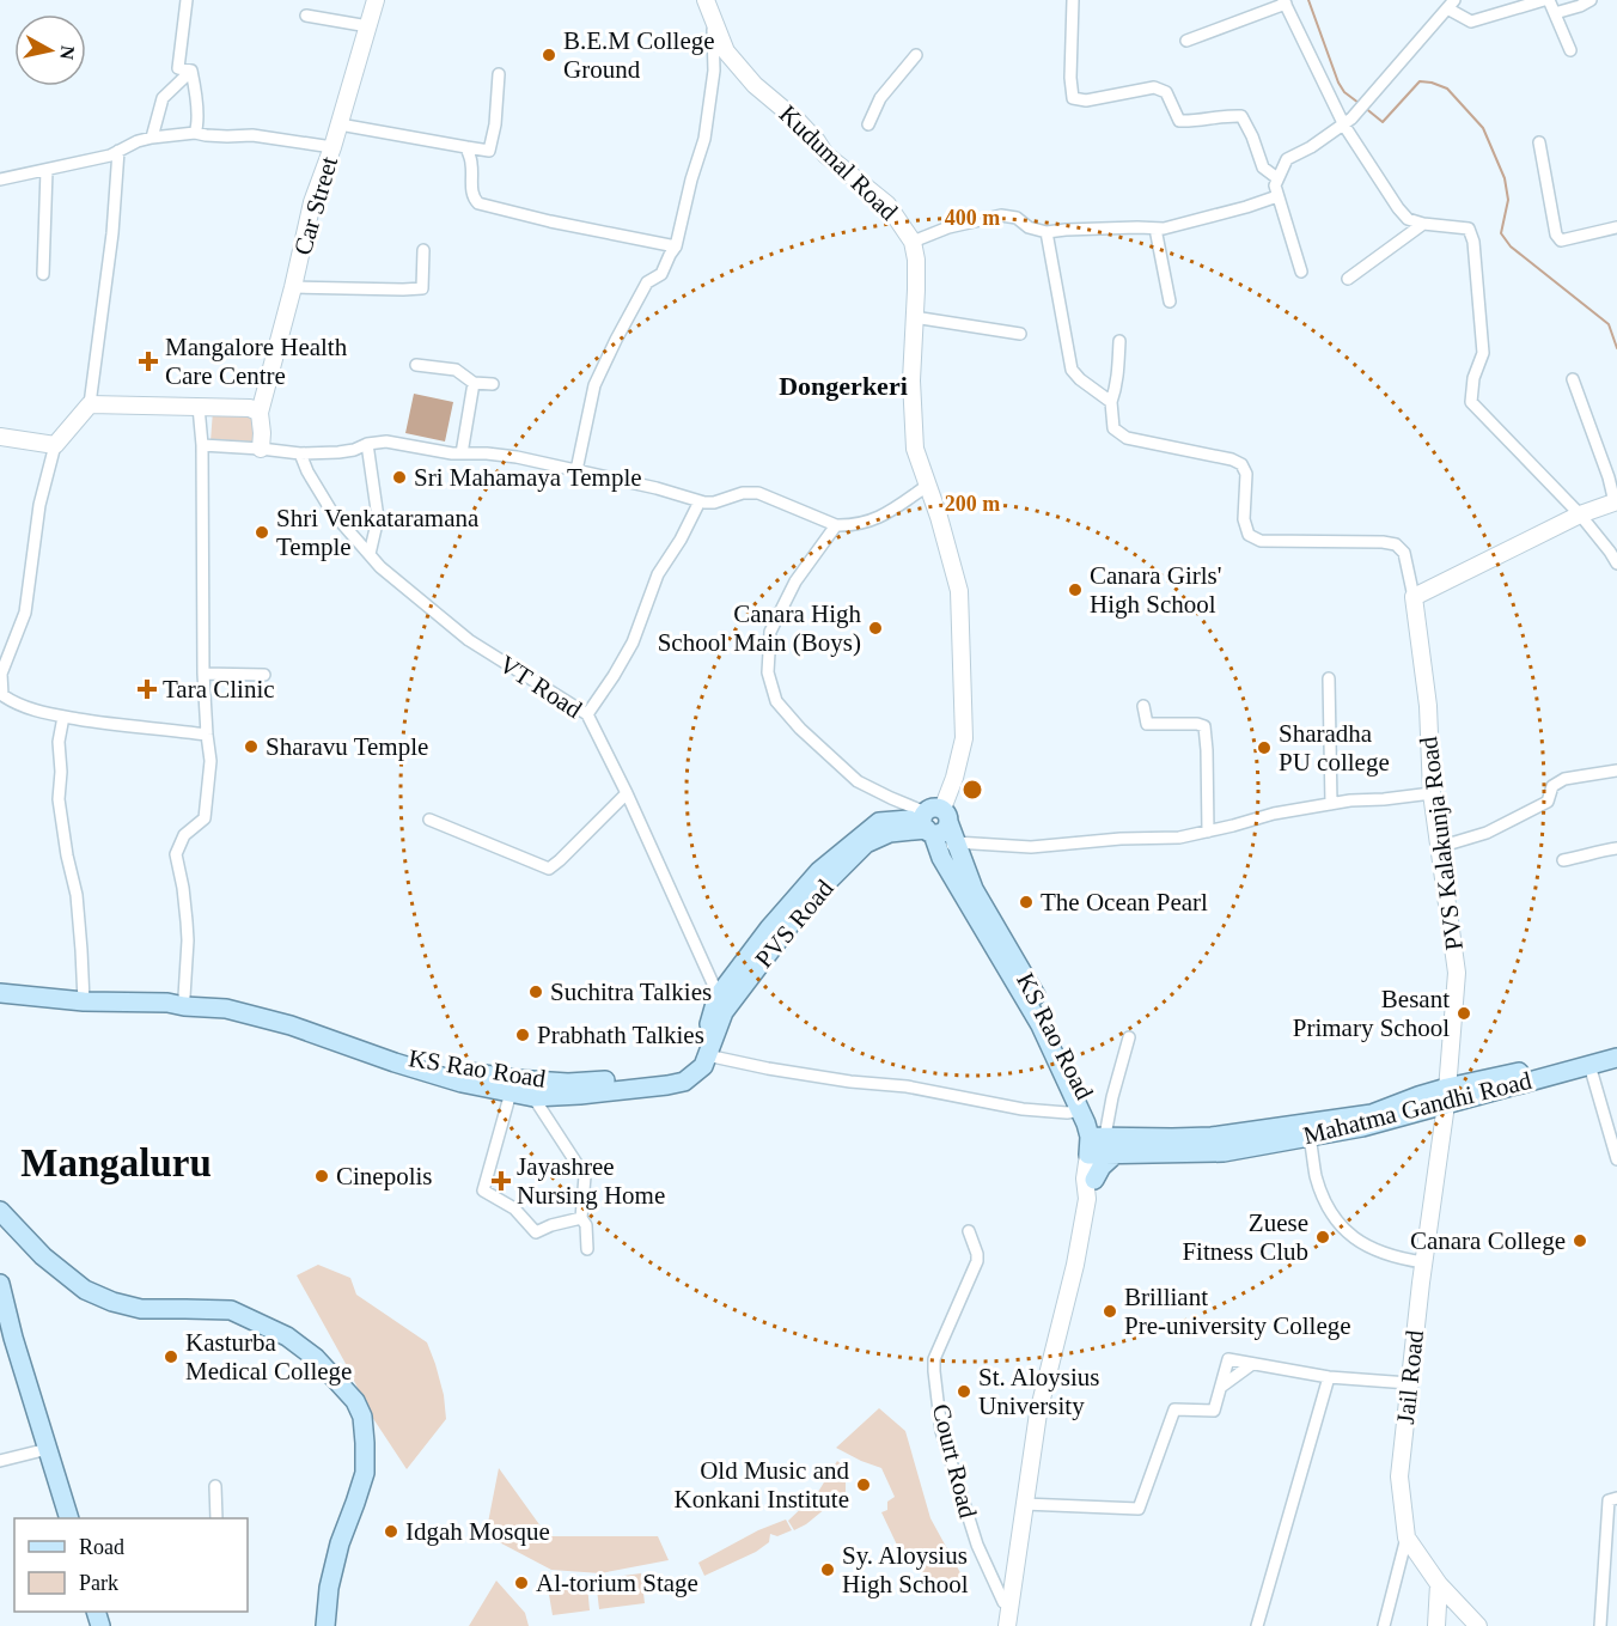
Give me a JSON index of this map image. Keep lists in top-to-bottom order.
{
  "streets": {
    "main road": ["PVS Road", "KS Rao Road", "Mahatma Gandhi Road"],
    "street": [
      "Kudumal Road",
      "Car Street",
      "VT Road",
      "PVS Kalakunja Road",
      "Jail Road",
      "Court Road"
    ]
  },
  "crossings": [
    ["Kudumal Road", "PVS Road"],
    ["Kudumal Road", "KS Rao Road"],
    ["VT Road", "PVS Road"],
    ["VT Road", "KS Rao Road"],
    ["PVS Kalakunja Road", "Mahatma Gandhi Road"],
    ["PVS Kalakunja Road", "Jail Road"],
    ["PVS Road", "KS Rao Road"],
    ["KS Rao Road", "Mahatma Gandhi Road"],
    ["Mahatma Gandhi Road", "Jail Road"]
  ],
  "districts": ["Dongerkeri", "Mangaluru"],
  "places": {
    "other": [
      "B.E.M College Ground",
      "Sri Mahamaya Temple",
      "Shri Venkataramana Temple",
      "Canara Girls' High School",
      "Canara High School Main (Boys)",
      "Sharavu Temple",
      "Sharadha PU college",
      "The Ocean Pearl",
      "Suchitra Talkies",
      "Besant Primary School",
      "Prabhath Talkies",
      "Cinepolis",
      "Zuese Fitness Club",
      "Canara College",
      "Brilliant Pre-university College",
      "Kasturba Medical College",
      "St. Aloysius University",
      "Old Music and Konkani Institute",
      "Idgah Mosque",
      "Sy. Aloysius High School",
      "Al-torium Stage"
    ],
    "health": ["Mangalore Health Care Centre", "Tara Clinic", "Jayashree Nursing Home"]
  },
  "legend": ["Road", "Park"],
  "north": "right",
  "rings": ["400 m", "200 m"]
}
